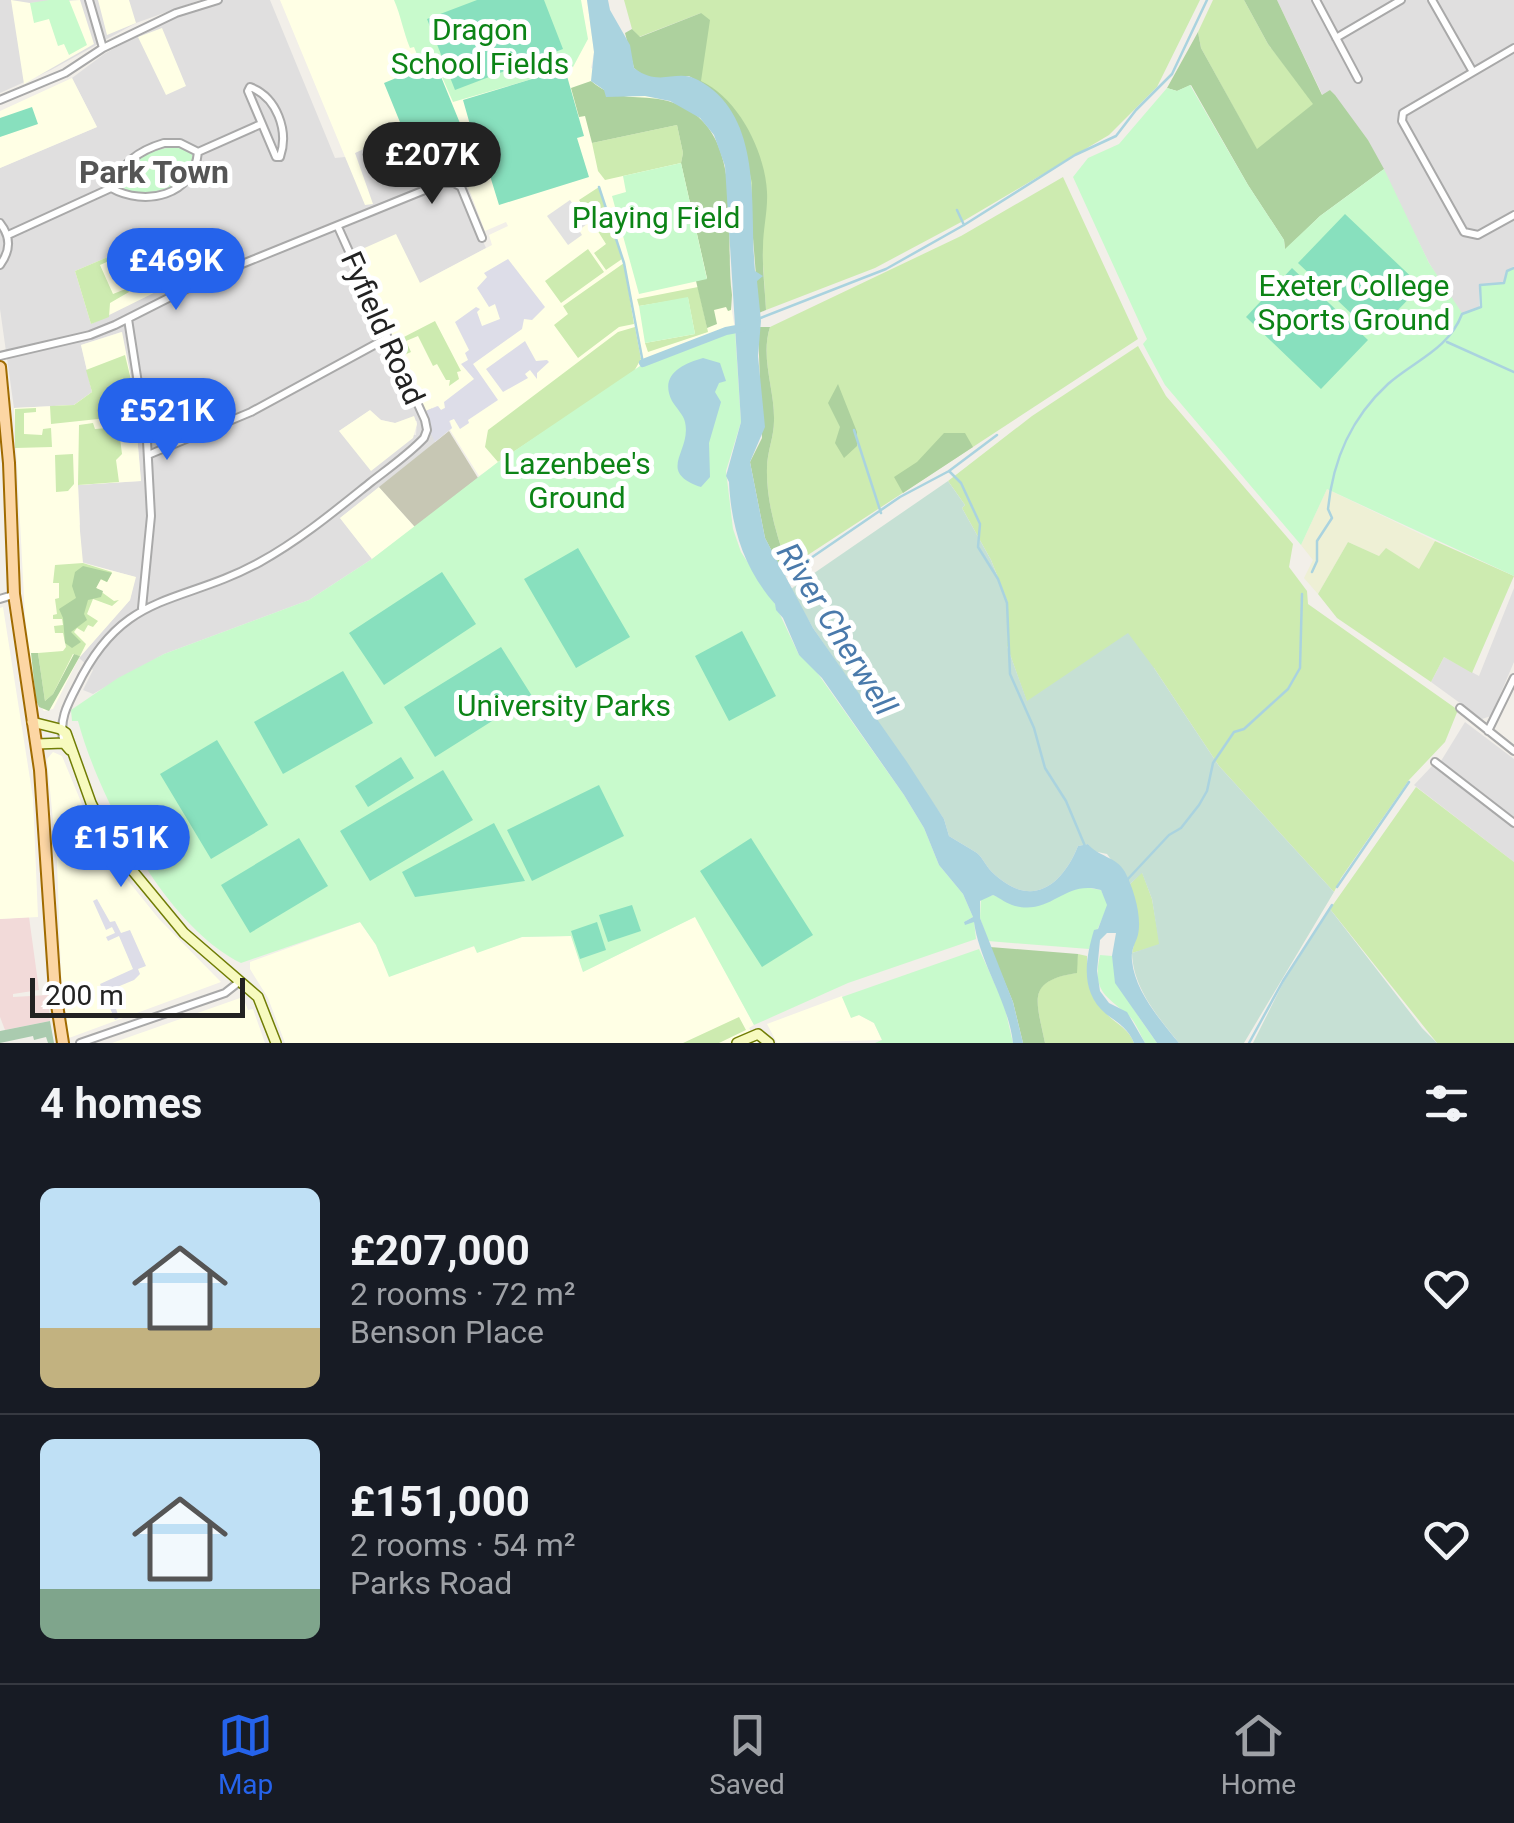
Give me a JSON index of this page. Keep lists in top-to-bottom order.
{
  "streets": {
    "street": ["Fyfield Road"]
  },
  "districts": ["Park Town"],
  "water": ["River Cherwell"],
  "parks": [
    "Dragon School Fields",
    "Playing Field",
    "Exeter College Sports Ground",
    "Lazenbee's Ground",
    "University Parks"
  ],
  "scale_bar": "200 m",
  "page": {
    "price": [
      "£207K",
      "£469K",
      "£521K",
      "£151K"
    ],
    "scale": "200 m",
    "heading": "4 homes",
    "list": [
      {
        "name": "£207,000",
        "note": "2 rooms · 72 m² · Benson Place"
      },
      {
        "name": "£151,000",
        "note": "2 rooms · 54 m² · Parks Road"
      }
    ],
    "tabs": ["Map", "Saved", "Home"]
  }
}
